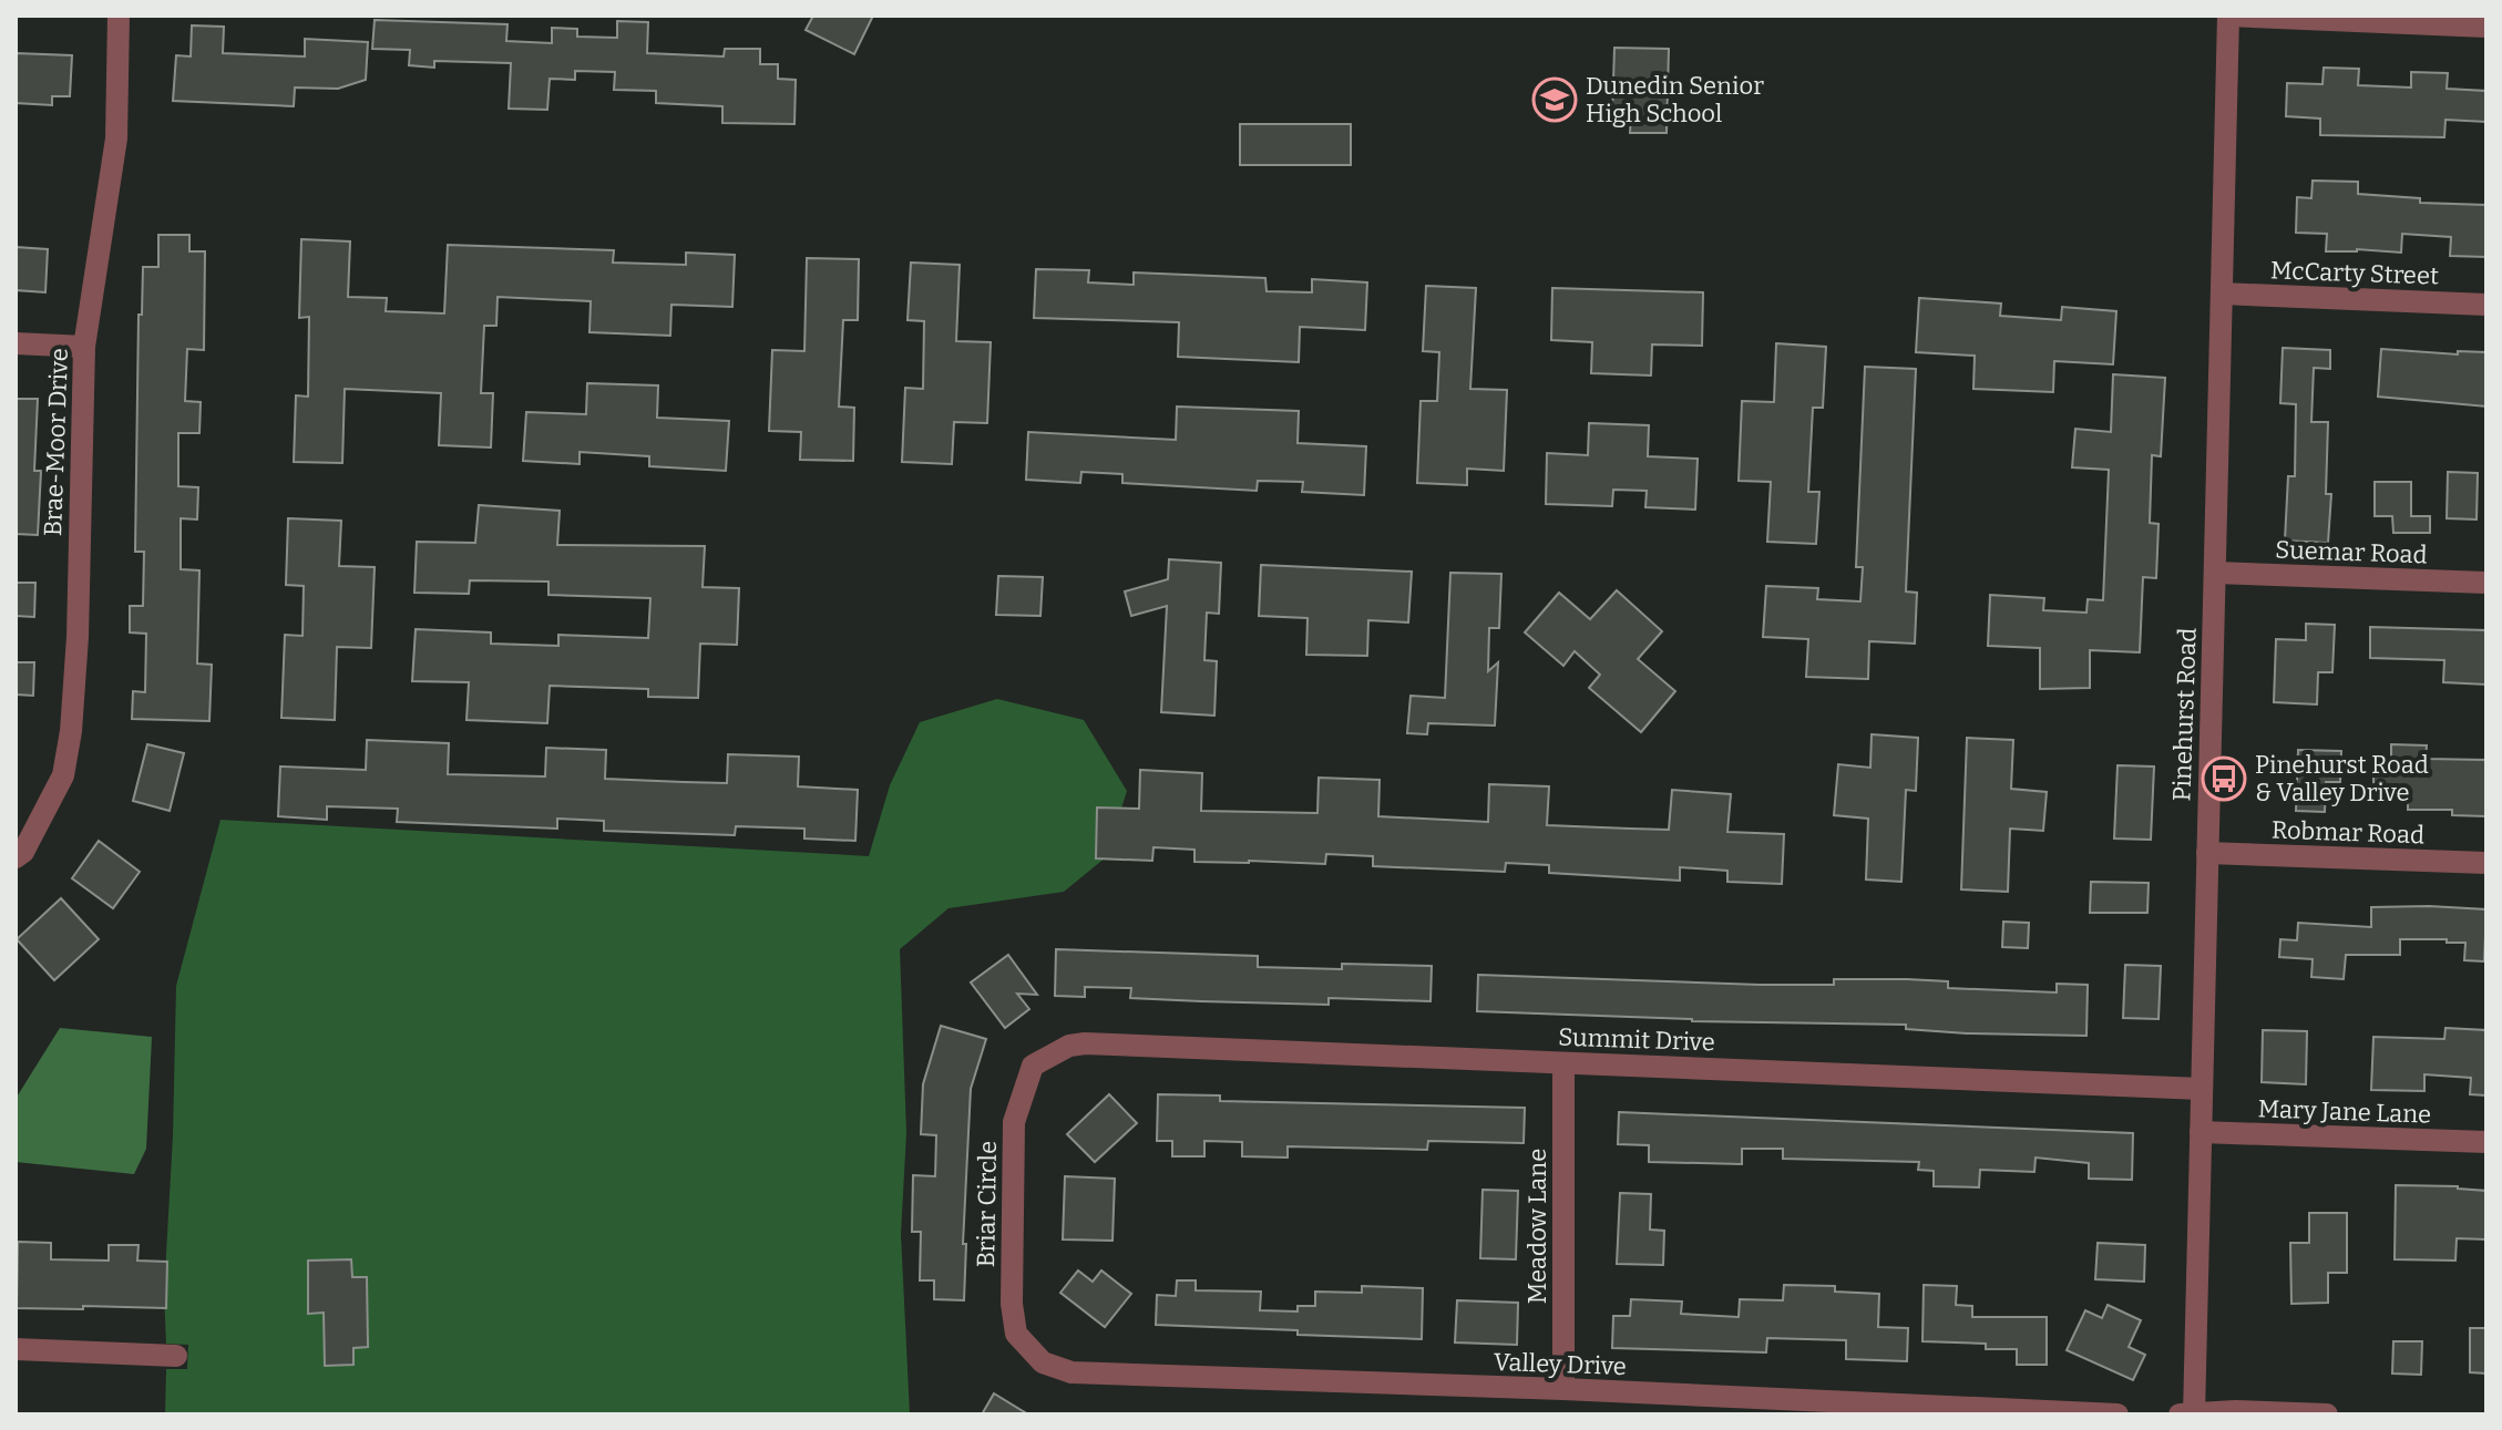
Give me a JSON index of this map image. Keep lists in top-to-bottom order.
{
  "streets": {
    "street": [
      "McCarty Street",
      "Brae-Moor Drive",
      "Suemar Road",
      "Pinehurst Road",
      "Robmar Road",
      "Summit Drive",
      "Mary Jane Lane",
      "Briar Circle",
      "Meadow Lane",
      "Valley Drive"
    ]
  },
  "crossings": [
    ["McCarty Street", "Pinehurst Road"],
    ["Suemar Road", "Pinehurst Road"],
    ["Pinehurst Road", "Robmar Road"],
    ["Pinehurst Road", "Summit Drive"],
    ["Pinehurst Road", "Mary Jane Lane"],
    ["Summit Drive", "Briar Circle"],
    ["Summit Drive", "Meadow Lane"],
    ["Briar Circle", "Valley Drive"],
    ["Meadow Lane", "Valley Drive"]
  ],
  "places": {
    "school or university": ["Dunedin Senior High School"],
    "bus stop": ["Pinehurst Road & Valley Drive"]
  }
}
